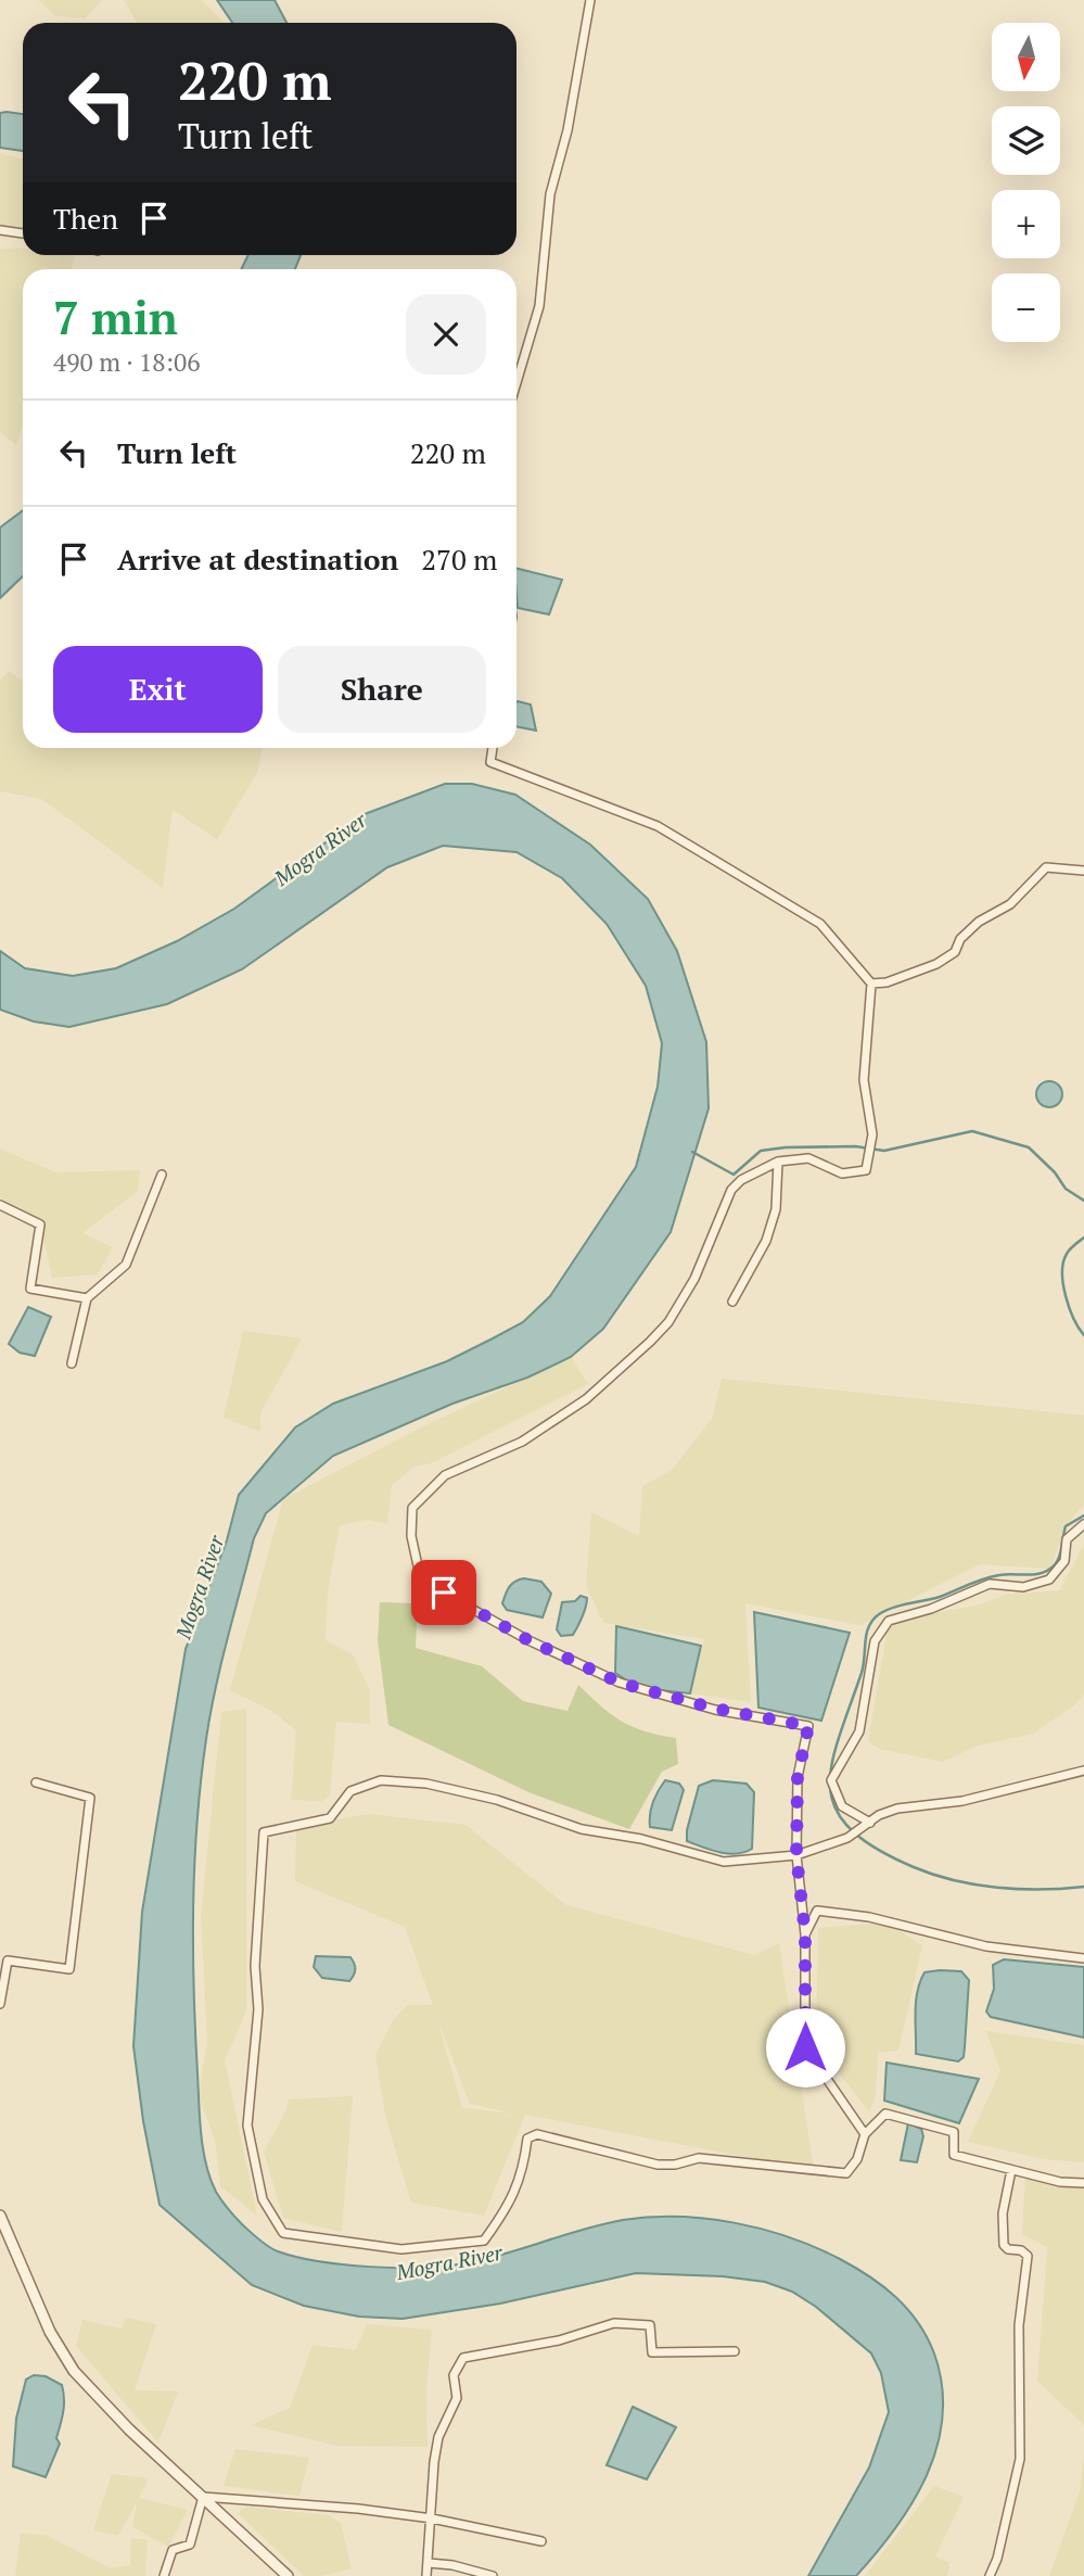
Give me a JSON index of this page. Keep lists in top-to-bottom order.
{
  "water": ["Mogra River"],
  "north": "bottom",
  "page": {
    "map_buttons": ["+", "−"],
    "turn": ["220 m", "Turn left"],
    "then": "Then",
    "heading": ["7 min", "490 m · 18:06"],
    "list": [
      {
        "name": "Turn left",
        "value": "220 m"
      },
      {
        "name": "Arrive at destination",
        "value": "270 m"
      }
    ],
    "buttons": ["Exit", "Share"]
  }
}
